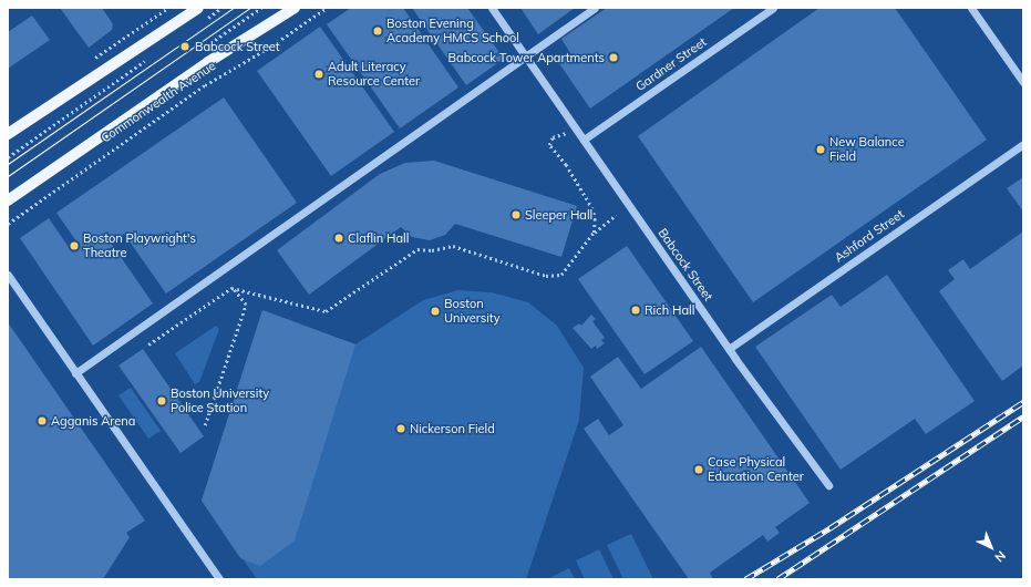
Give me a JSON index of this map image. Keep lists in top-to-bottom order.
{
  "streets": {
    "main road": ["Commonwealth Avenue"],
    "street": ["Gardner Street", "Ashford Street", "Babcock Street"]
  },
  "crossings": [
    ["Gardner Street", "Babcock Street"],
    ["Ashford Street", "Babcock Street"]
  ],
  "places": [
    "Boston Evening Academy HMCS School",
    "Babcock Street",
    "Babcock Tower Apartments",
    "Adult Literacy Resource Center",
    "New Balance Field",
    "Sleeper Hall",
    "Claflin Hall",
    "Boston Playwright's Theatre",
    "Rich Hall",
    "Boston University",
    "Boston University Police Station",
    "Agganis Arena",
    "Nickerson Field",
    "Case Physical Education Center"
  ],
  "north": "bottom right"
}
